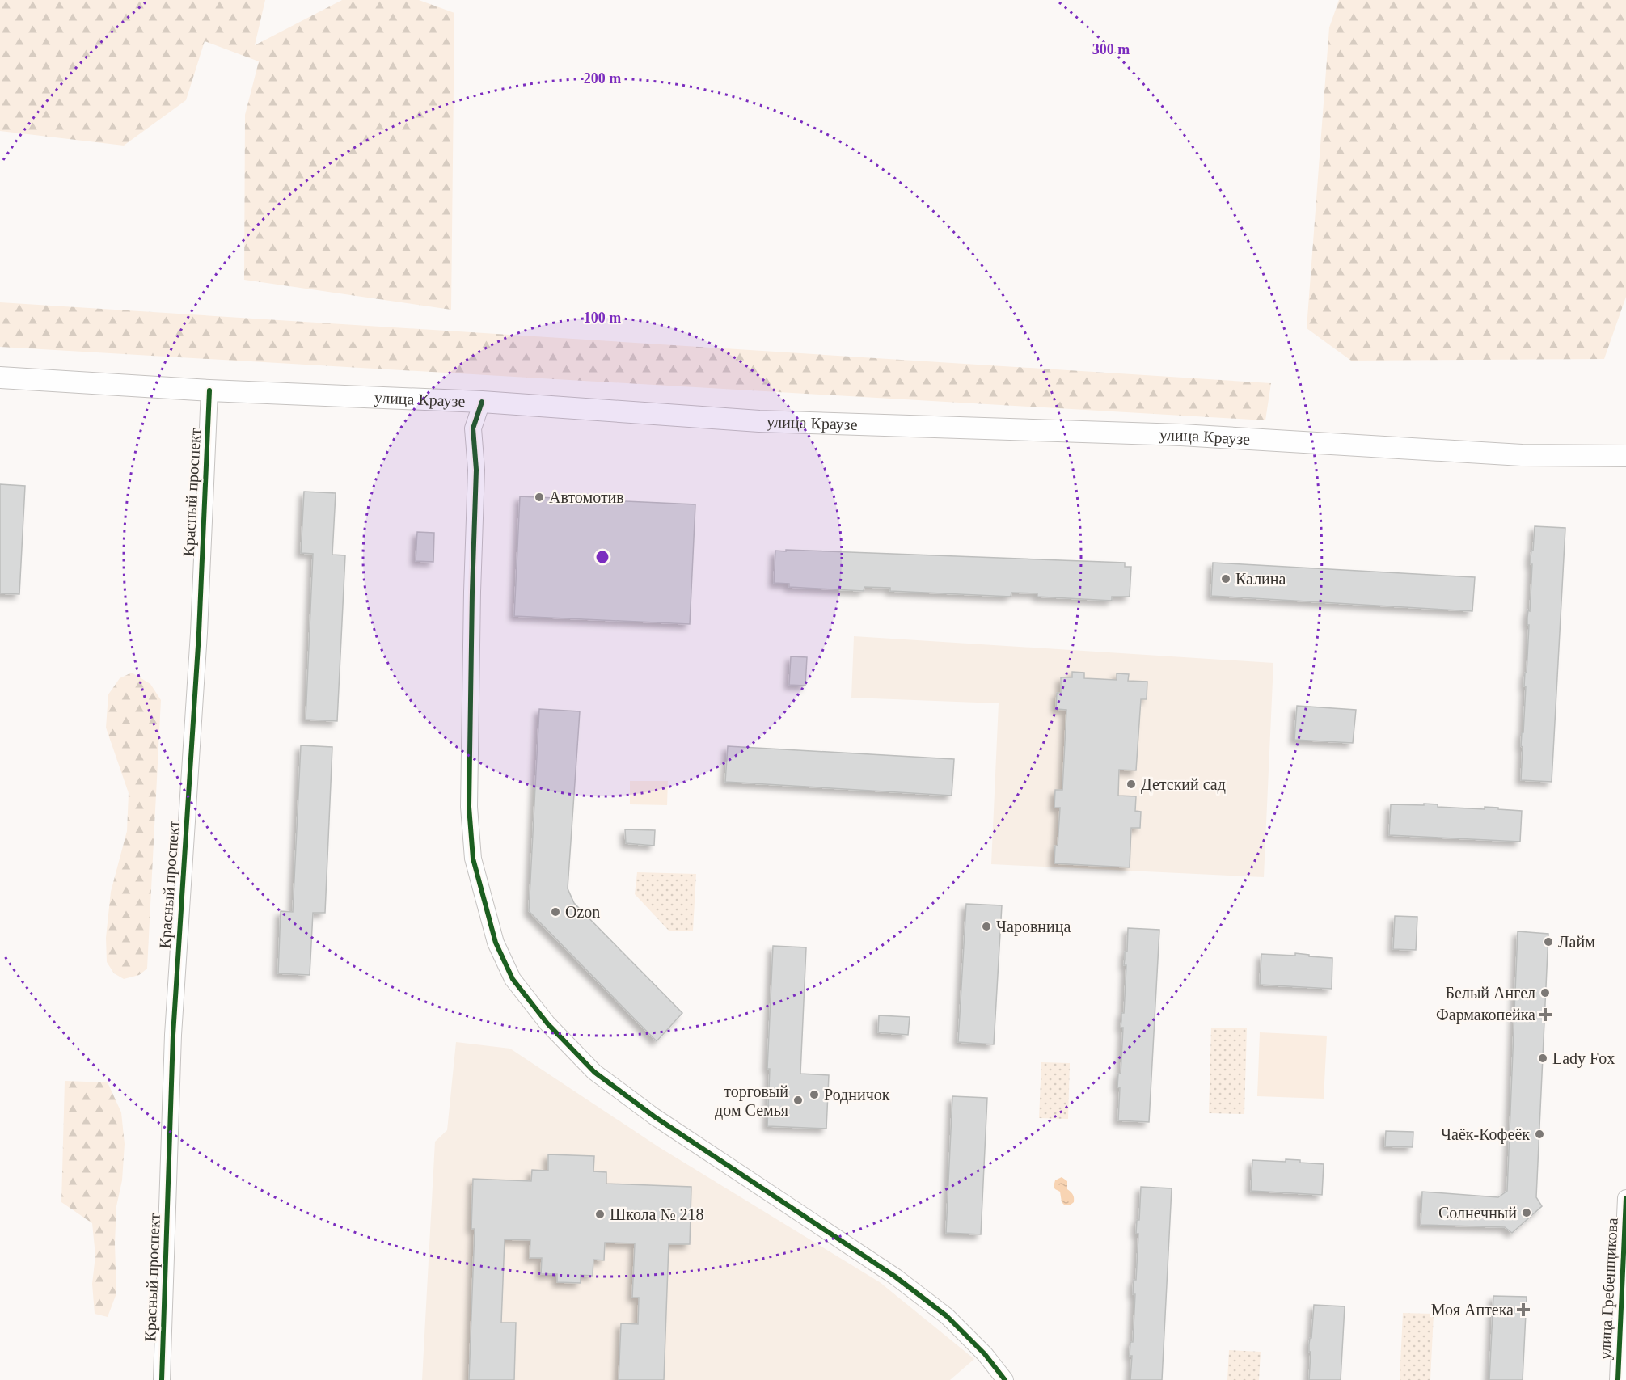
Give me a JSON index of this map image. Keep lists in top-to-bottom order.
{
  "streets": {
    "main road": ["улица Краузе"],
    "street": ["Красный проспект", "улица Гребенщикова"]
  },
  "crossings": [
    ["улица Краузе", "Красный проспект"]
  ],
  "places": {
    "other": [
      "Автомотив",
      "Калина",
      "Детский сад",
      "Ozon",
      "Чаровница",
      "Лайм",
      "Белый Ангел",
      "Lady Fox",
      "Родничок",
      "торговый дом Семья",
      "Чаёк-Кофеёк",
      "Солнечный",
      "Школа № 218"
    ],
    "health": ["Фармакопейка", "Моя Аптека"]
  },
  "rings": ["300 m", "200 m", "100 m"]
}
